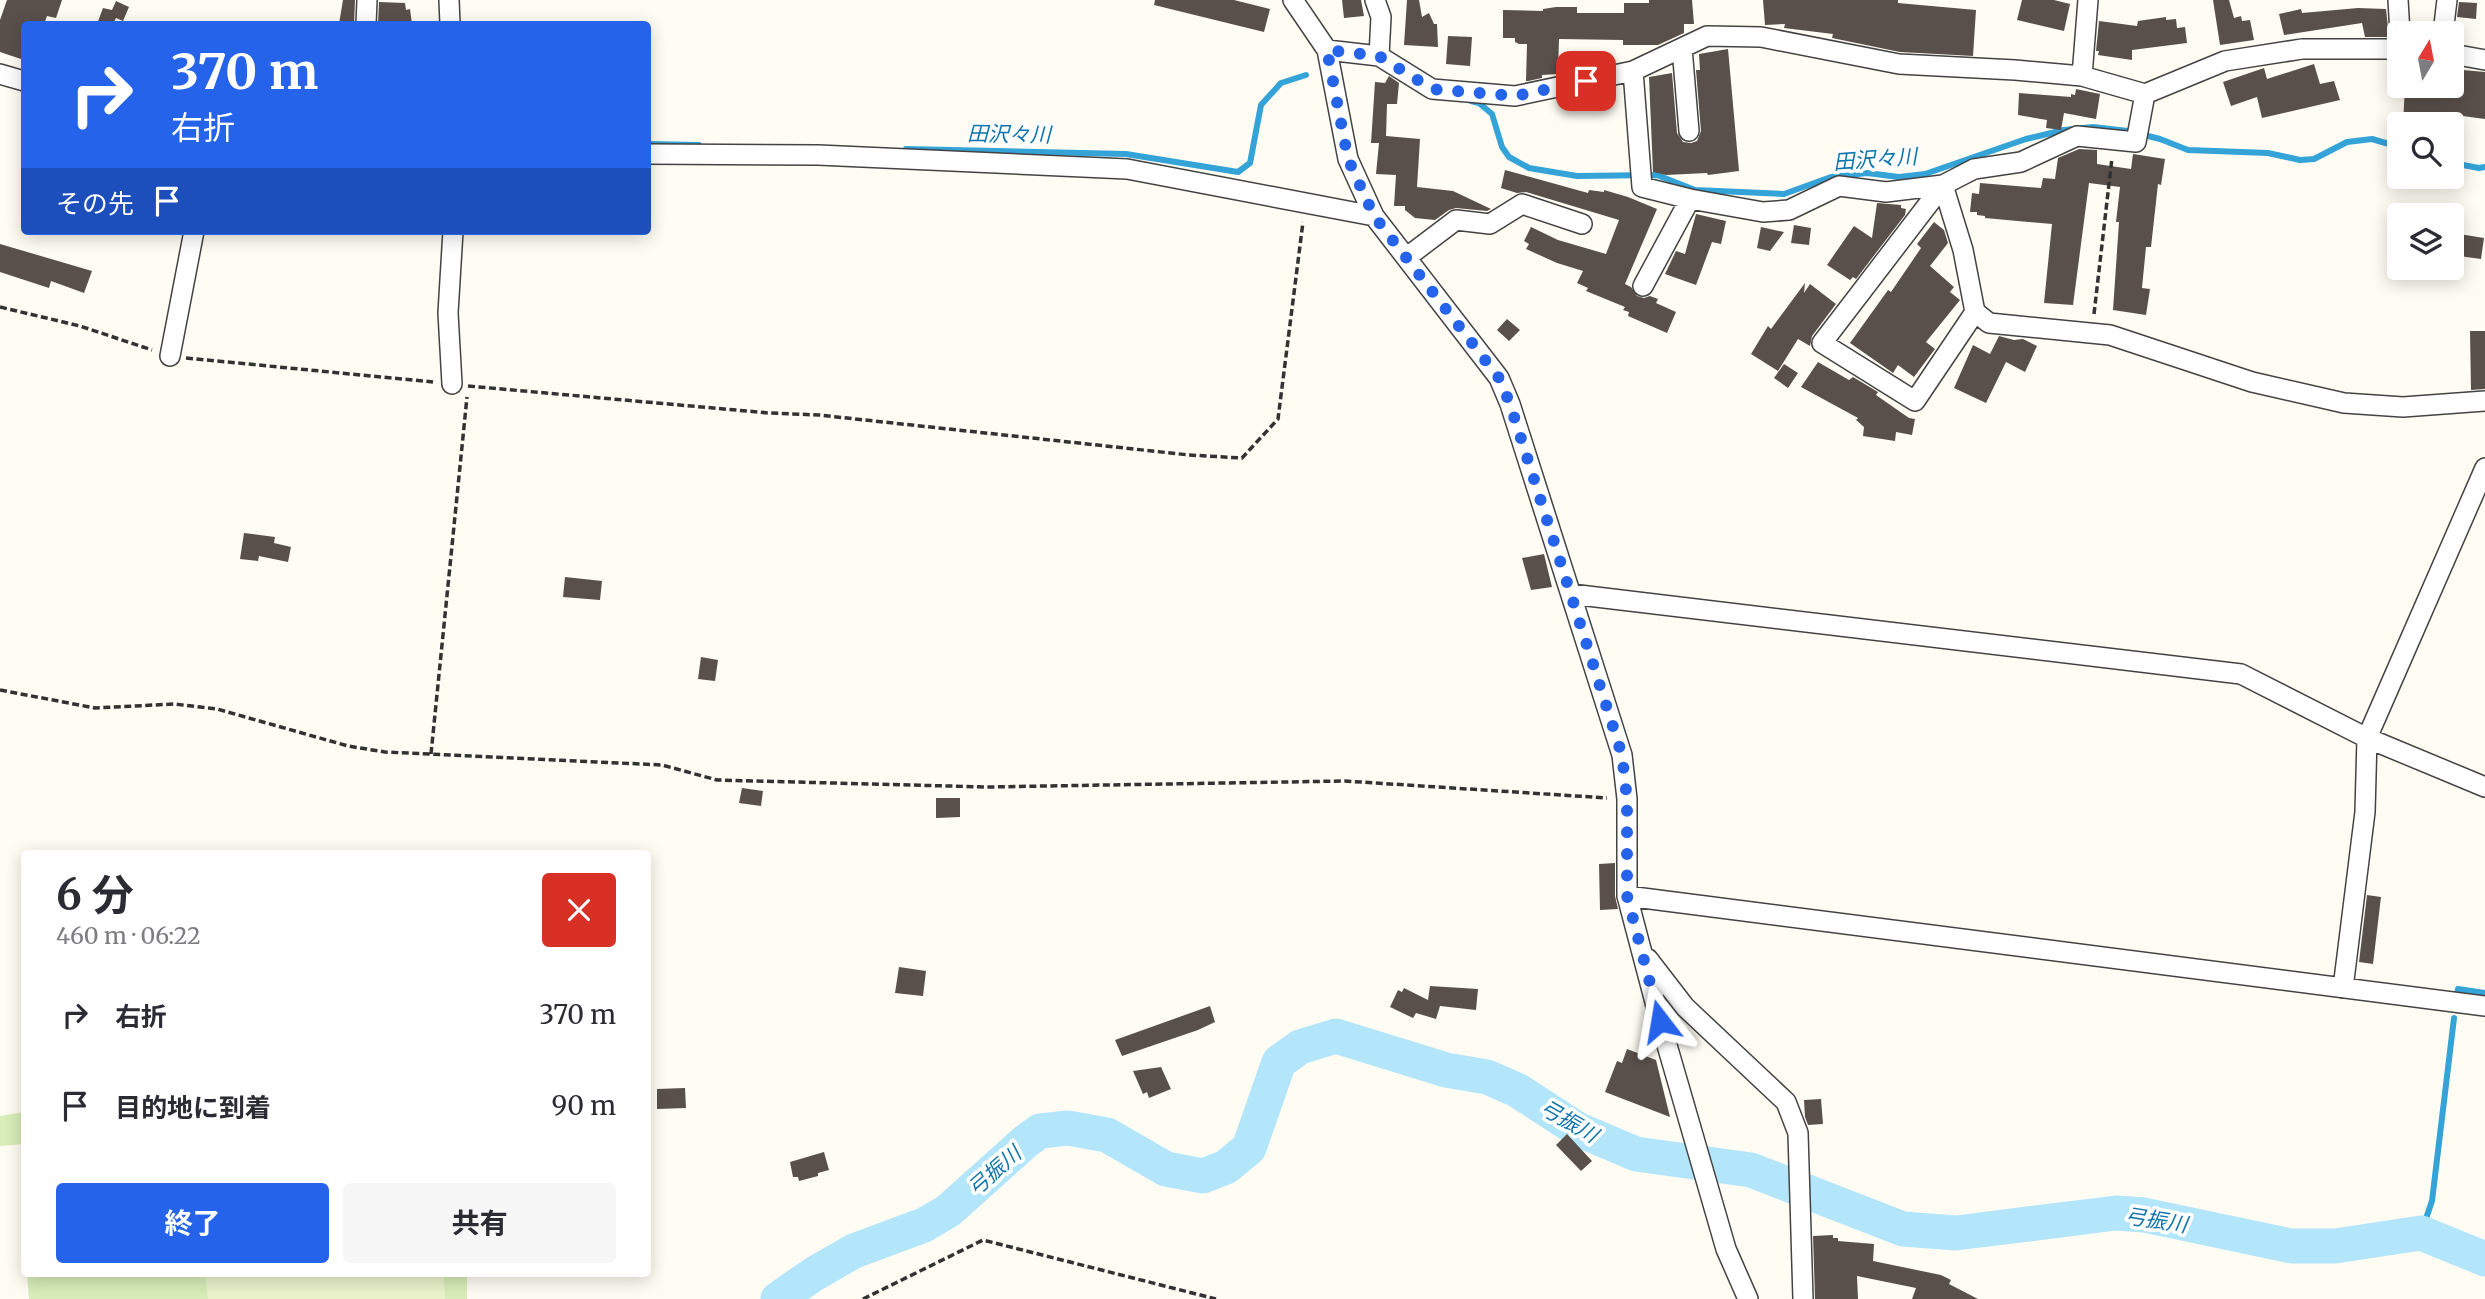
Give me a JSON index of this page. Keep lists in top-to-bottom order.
{
  "water": ["田沢々川", "弓振川"],
  "north": "top",
  "page": {
    "turn": ["370 m", "右折"],
    "then": "その先",
    "heading": ["6 分", "460 m · 06:22"],
    "list": [
      {
        "name": "右折",
        "value": "370 m"
      },
      {
        "name": "目的地に到着",
        "value": "90 m"
      }
    ],
    "buttons": ["終了", "共有"]
  }
}
